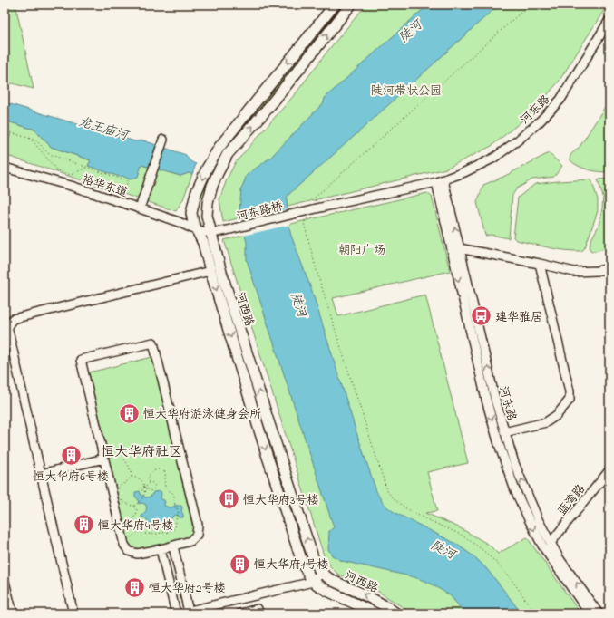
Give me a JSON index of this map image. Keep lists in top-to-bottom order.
{
  "streets": {
    "main road": ["河西路"],
    "street": [
      "河东路",
      "裕华东道",
      "河东路桥",
      "蓝湾路"
    ]
  },
  "crossings": [
    ["河东路", "河东路桥"],
    ["河东路", "蓝湾路"],
    ["裕华东道", "河东路桥"],
    ["裕华东道", "河西路"],
    ["河东路桥", "河西路"]
  ],
  "districts": ["恒大华府社区"],
  "water": ["陡河", "龙王庙河"],
  "parks": ["陡河带状公园", "朝阳广场"],
  "places": {
    "bus stop": ["建华雅居"],
    "building": [
      "恒大华府游泳健身会所",
      "恒大华府6号楼",
      "恒大华府3号楼",
      "恒大华府4号楼",
      "恒大华府1号楼",
      "恒大华府2号楼"
    ]
  }
}
